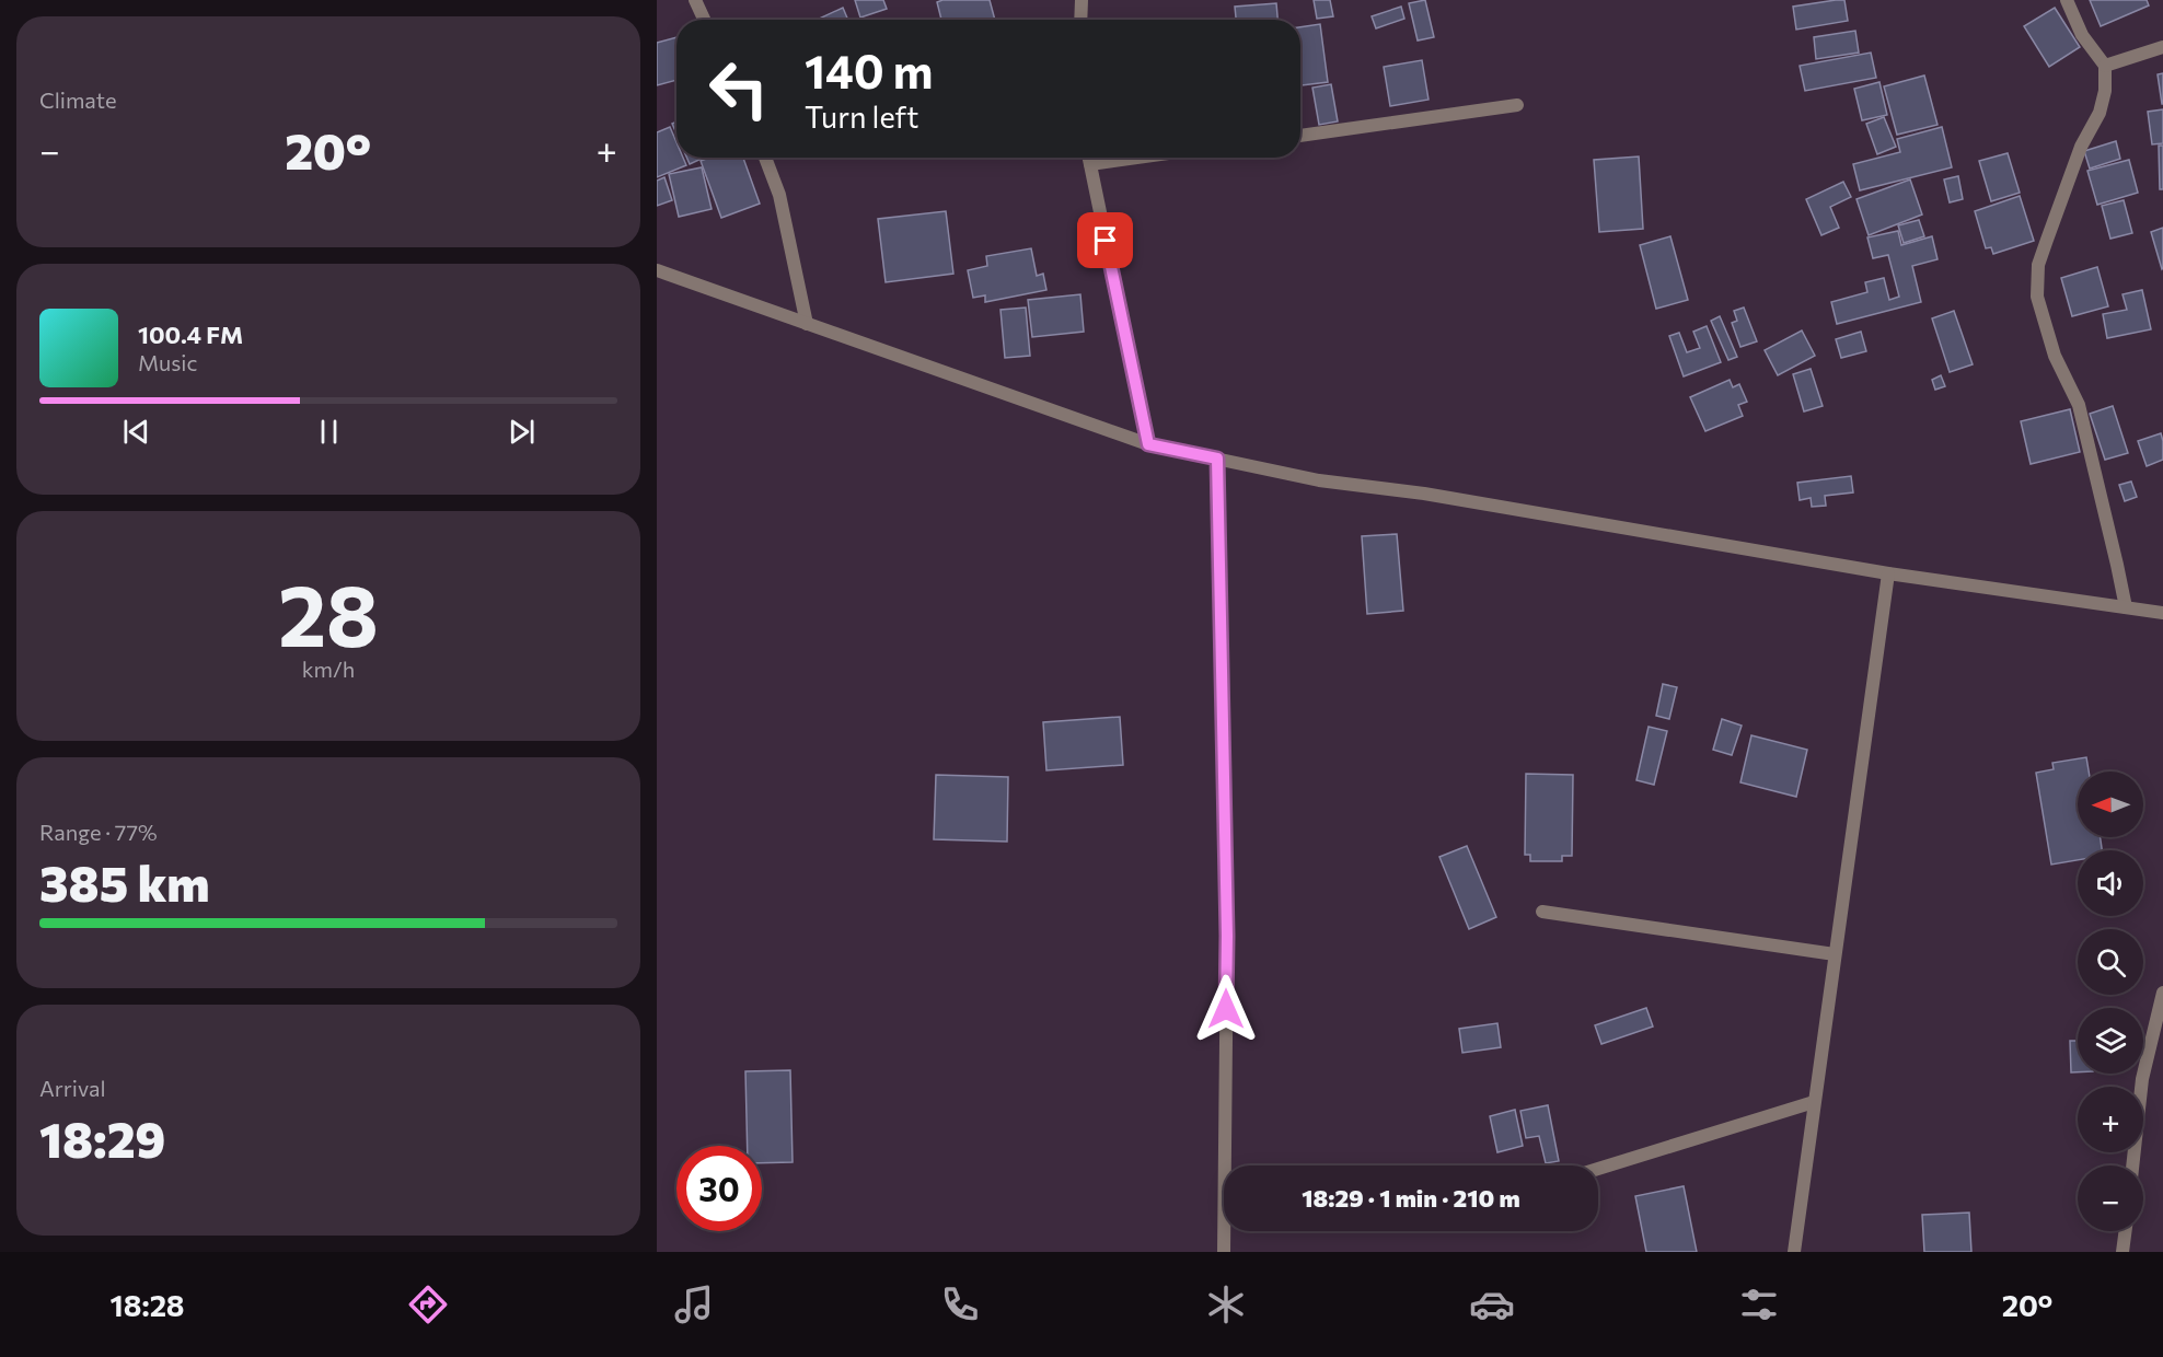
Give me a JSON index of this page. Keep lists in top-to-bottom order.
{
  "north": "left",
  "page": {
    "tile": [
      "Climate",
      ["28", "km/h"],
      ["Range · 77%", "385 km"],
      ["Arrival", "18:29"]
    ],
    "turn": ["140 m", "Turn left"],
    "heat": ["−", "20°", "+"],
    "song": ["100.4 FM", "Music"],
    "map_buttons": ["+", "−"],
    "limit": "30",
    "trip": "18:29 · 1 min · 210 m",
    "tabs": ["18:28", "20°"]
  }
}
